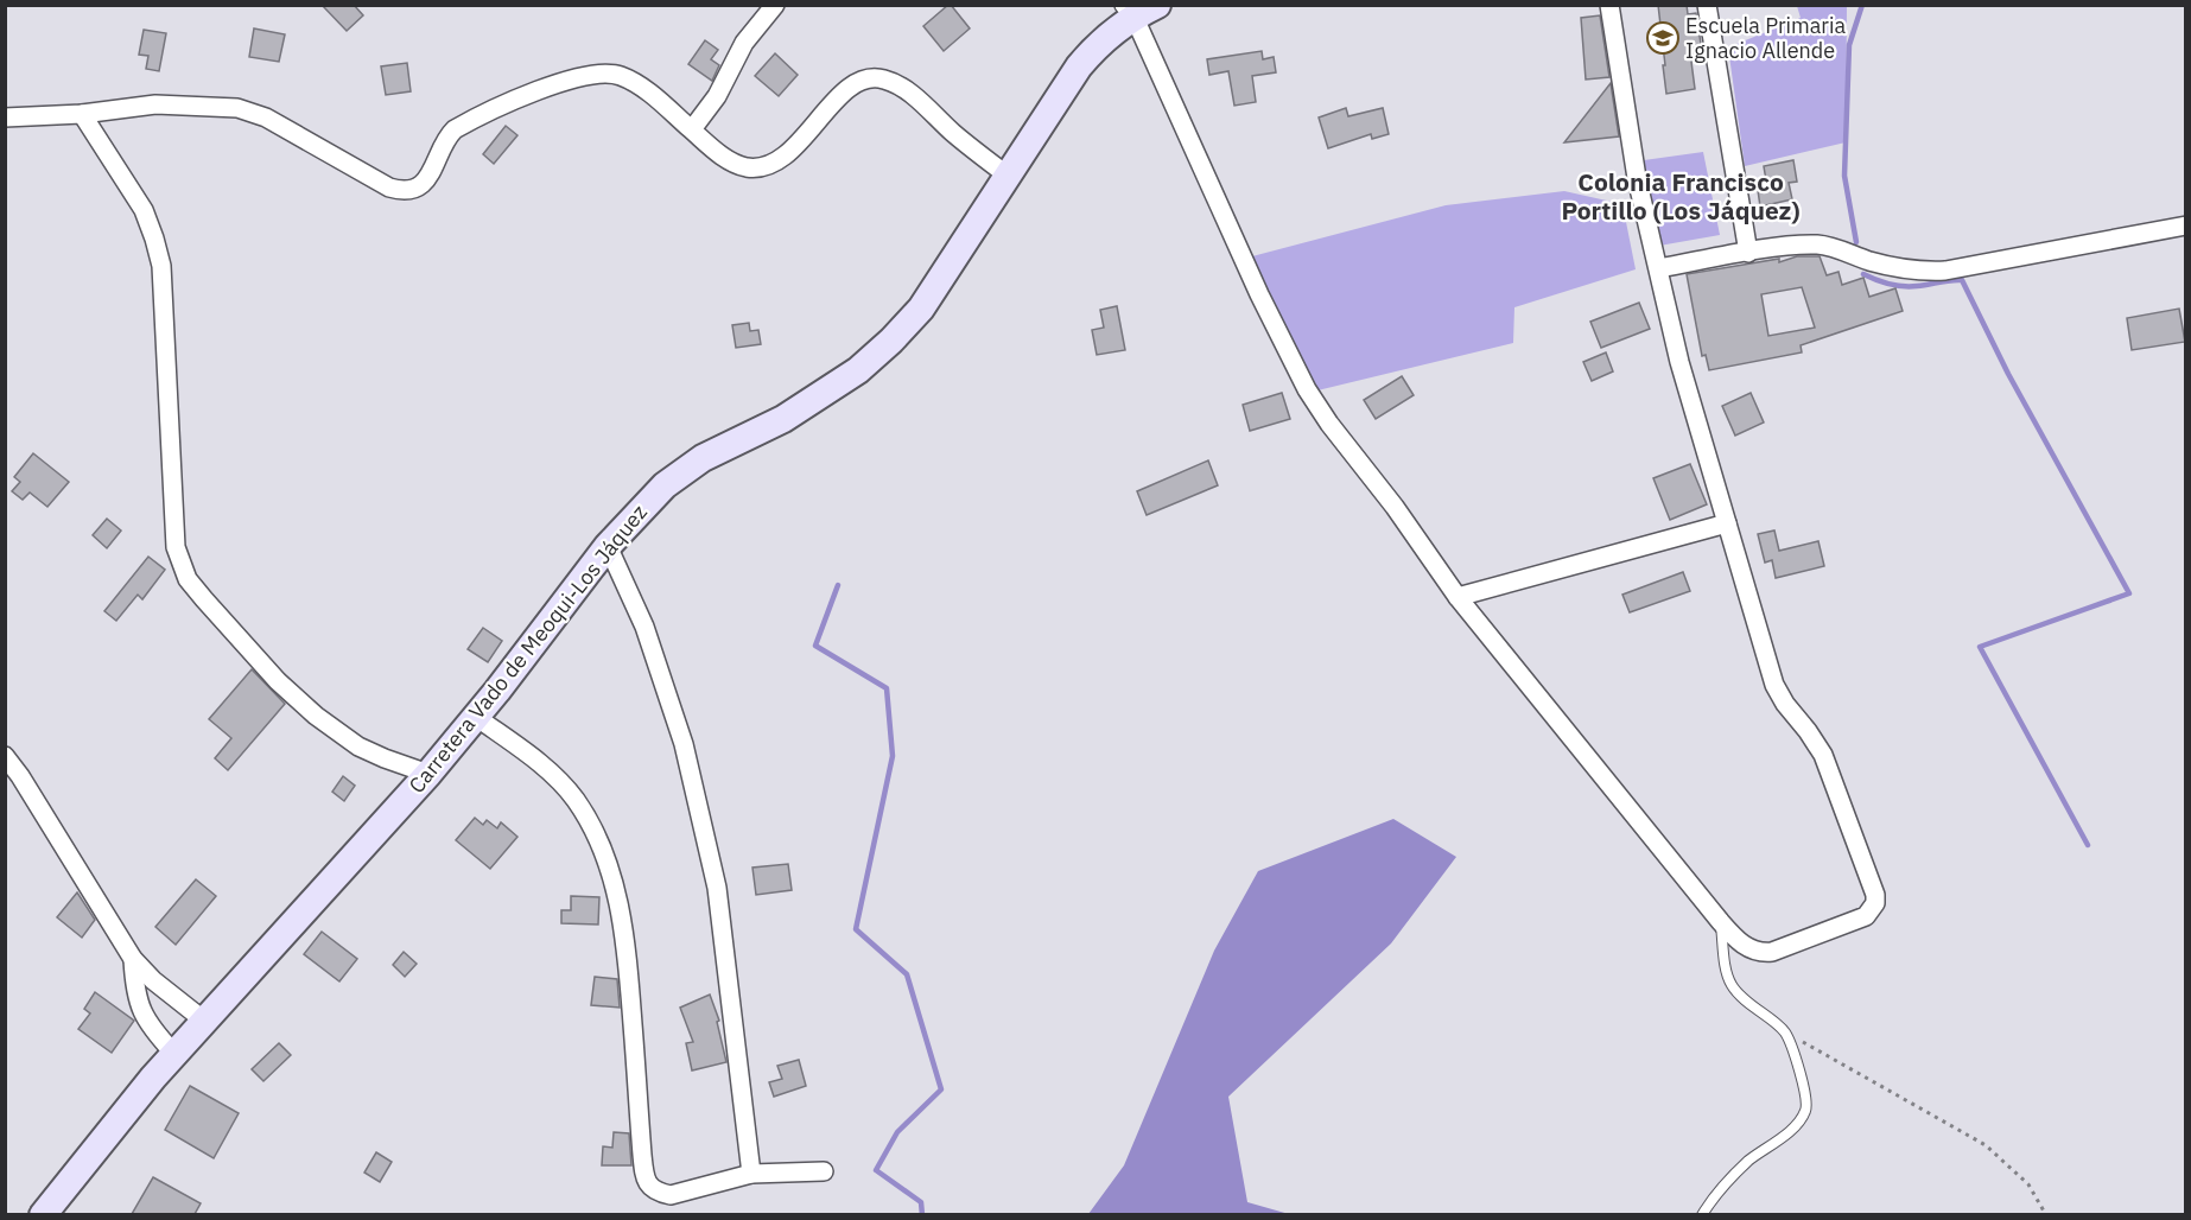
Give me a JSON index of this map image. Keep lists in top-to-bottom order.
{
  "streets": {
    "street": ["Carretera Vado de Meoqui-Los Jáquez"]
  },
  "districts": ["Colonia Francisco Portillo (Los Jáquez)"],
  "places": {
    "school or university": ["Escuela Primaria Ignacio Allende"]
  }
}
